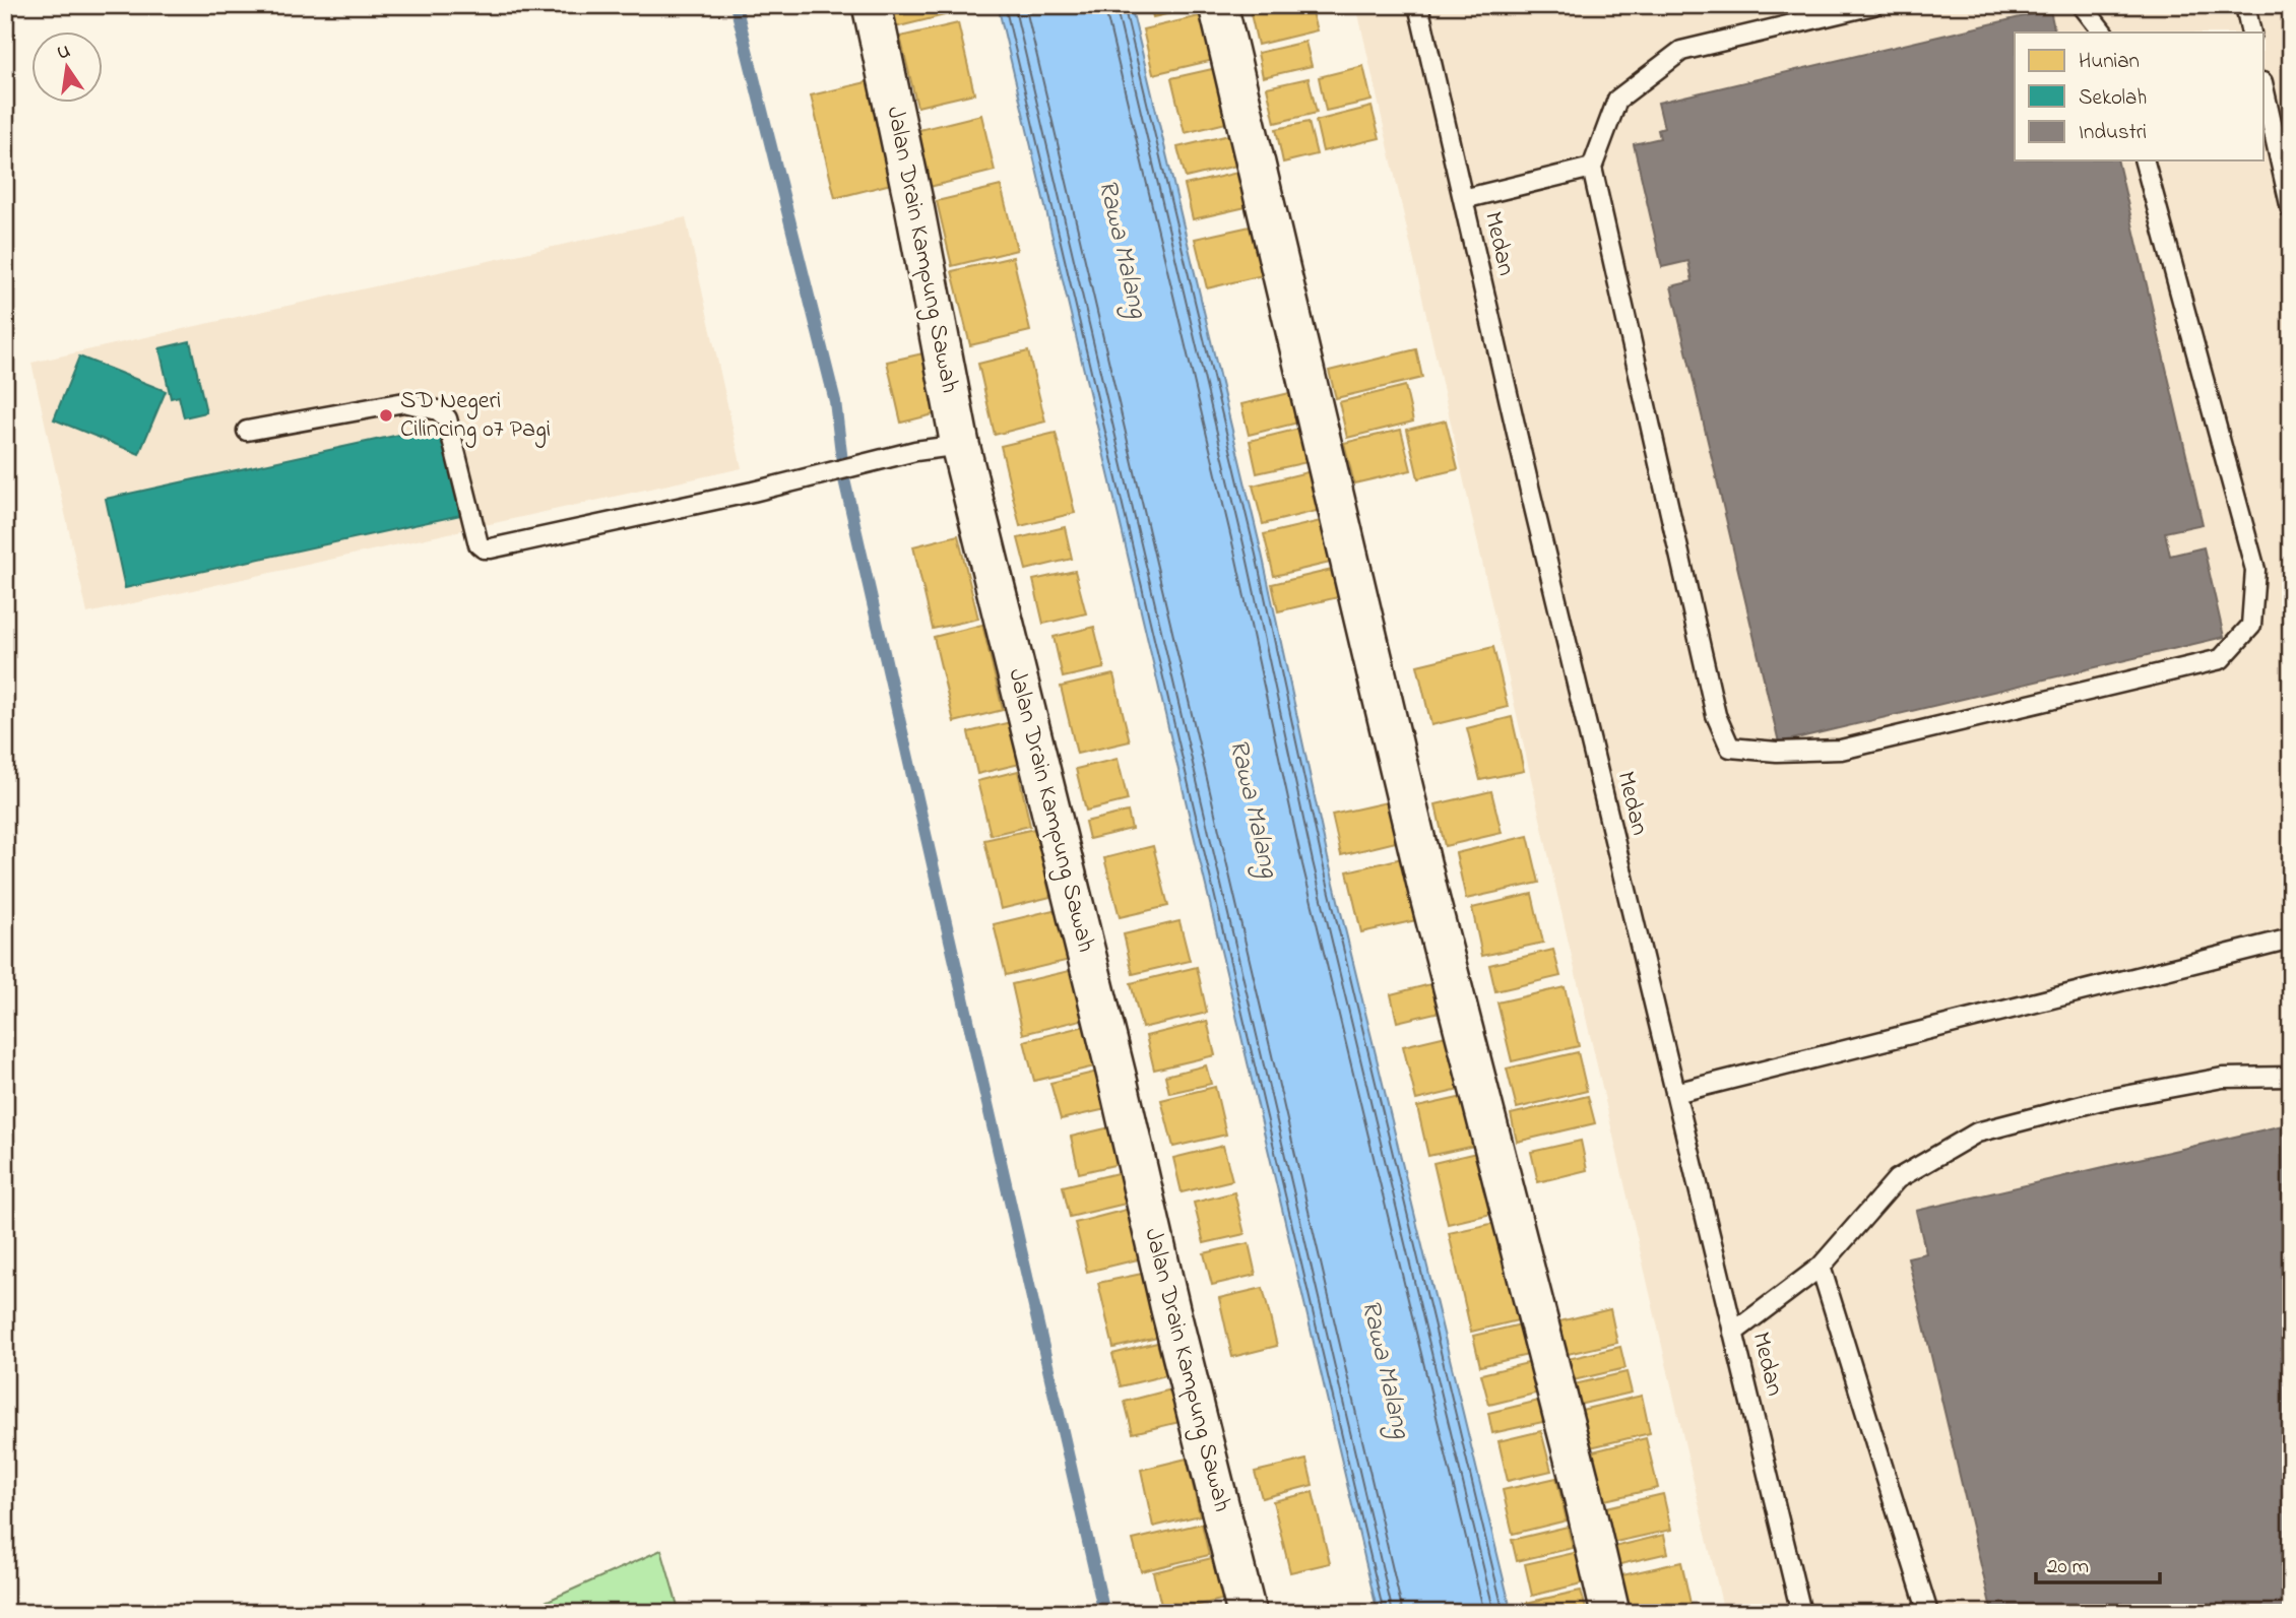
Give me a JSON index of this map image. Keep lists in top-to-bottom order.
{
  "streets": {
    "street": ["Jalan Drain Kampung Sawah"],
    "lane": ["Medan"]
  },
  "water": ["Rawa Malang"],
  "places": ["SD Negeri Cilincing 07 Pagi"],
  "legend": ["Hunian", "Sekolah", "Industri"],
  "scale_bar": "20 m",
  "north": "top"
}
